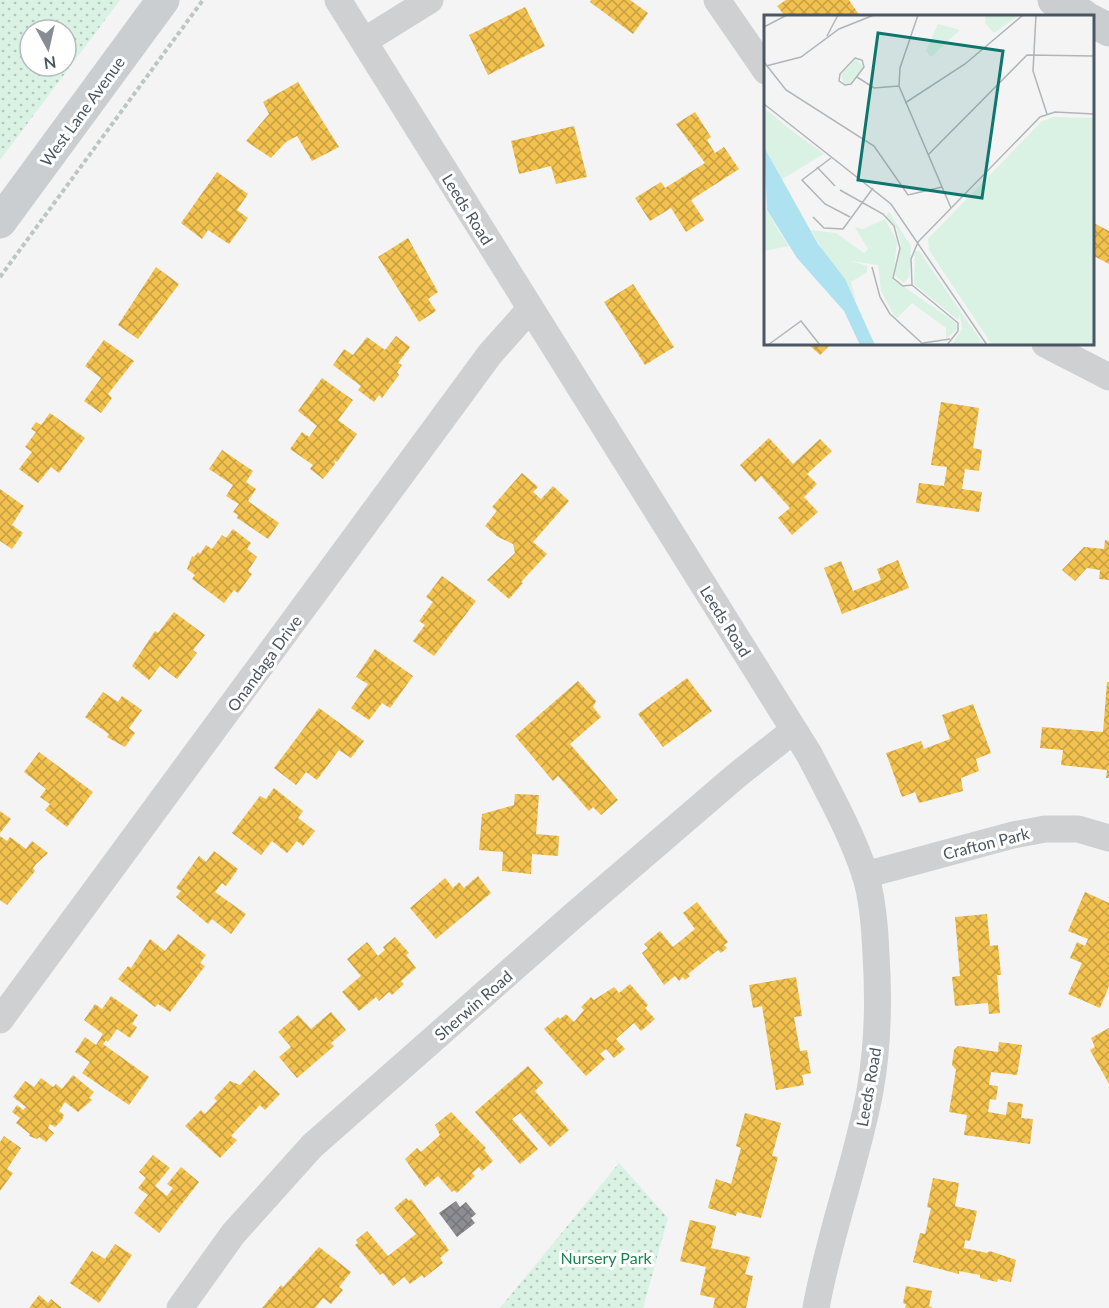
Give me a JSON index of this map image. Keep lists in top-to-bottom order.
{
  "streets": {
    "main road": ["West Lane Avenue"],
    "street": [
      "Leeds Road",
      "Onandaga Drive",
      "Crafton Park",
      "Sherwin Road"
    ]
  },
  "crossings": [
    ["Leeds Road", "Onandaga Drive"],
    ["Leeds Road", "Crafton Park"],
    ["Leeds Road", "Sherwin Road"]
  ],
  "parks": ["Nursery Park"],
  "north": "bottom"
}
